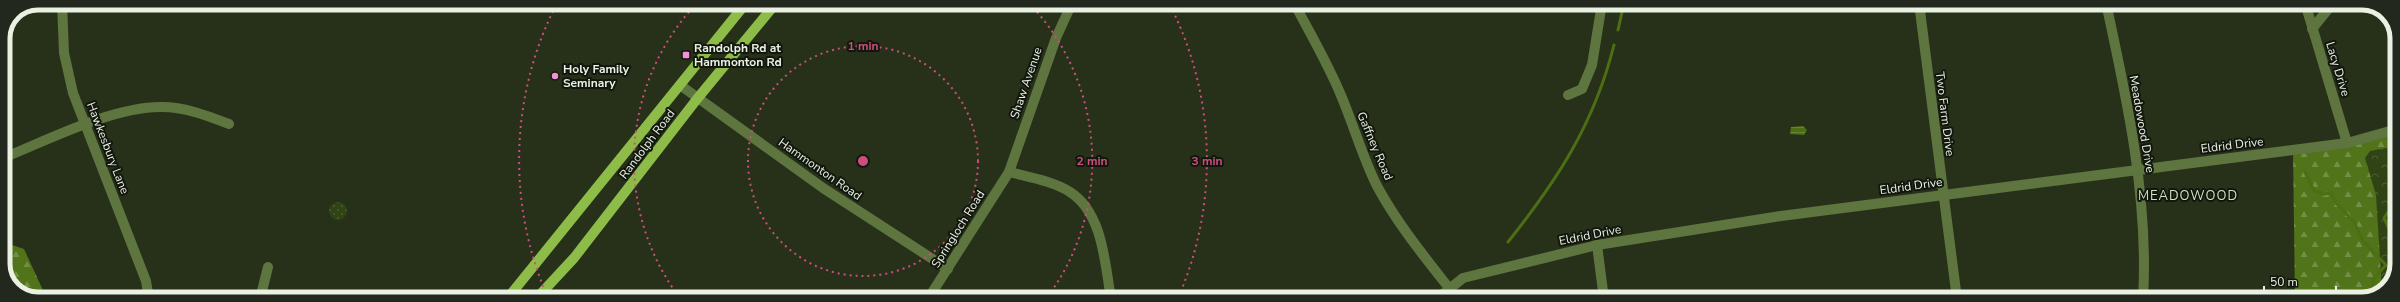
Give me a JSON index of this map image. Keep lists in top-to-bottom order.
{
  "streets": {
    "main road": ["Randolph Road"],
    "street": [
      "Lacy Drive",
      "Shaw Avenue",
      "Two Farm Drive",
      "Meadowood Drive",
      "Eldrid Drive",
      "Gaffney Road",
      "Hawkesbury Lane",
      "Hammonton Road",
      "Springloch Road"
    ]
  },
  "crossings": [
    ["Lacy Drive", "Eldrid Drive"],
    ["Shaw Avenue", "Springloch Road"],
    ["Two Farm Drive", "Eldrid Drive"],
    ["Meadowood Drive", "Eldrid Drive"],
    ["Randolph Road", "Hammonton Road"],
    ["Eldrid Drive", "Gaffney Road"],
    ["Hammonton Road", "Springloch Road"]
  ],
  "districts": ["MEADOWOOD"],
  "places": {
    "transit": ["Randolph Rd at Hammonton Rd"],
    "other": ["Holy Family Seminary"]
  },
  "scale_bar": "50 m",
  "rings": ["1 min", "2 min", "3 min"]
}
